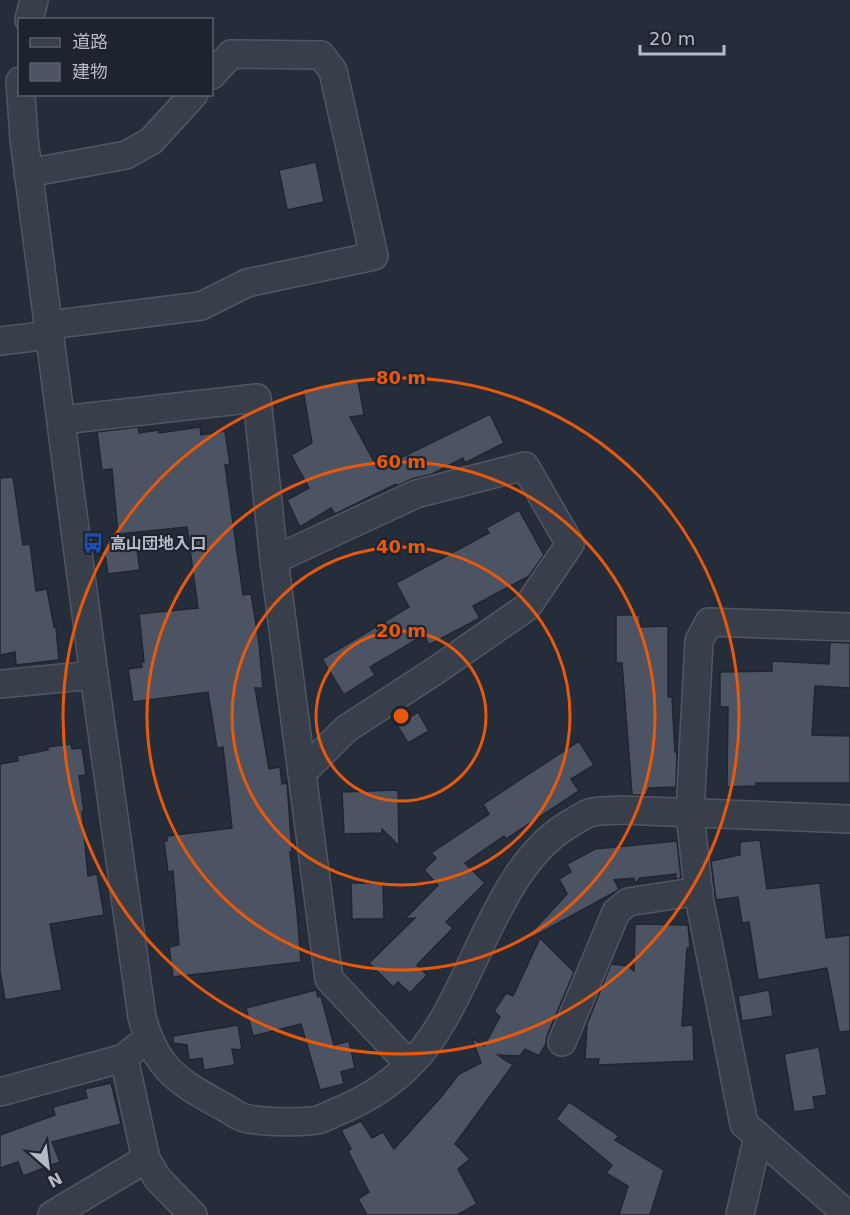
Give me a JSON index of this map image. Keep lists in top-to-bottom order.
{
  "places": {
    "bus stop": ["高山団地入口"]
  },
  "legend": ["道路", "建物"],
  "scale_bar": "20 m",
  "north": "bottom right",
  "rings": [
    "80 m",
    "60 m",
    "40 m",
    "20 m"
  ]
}
